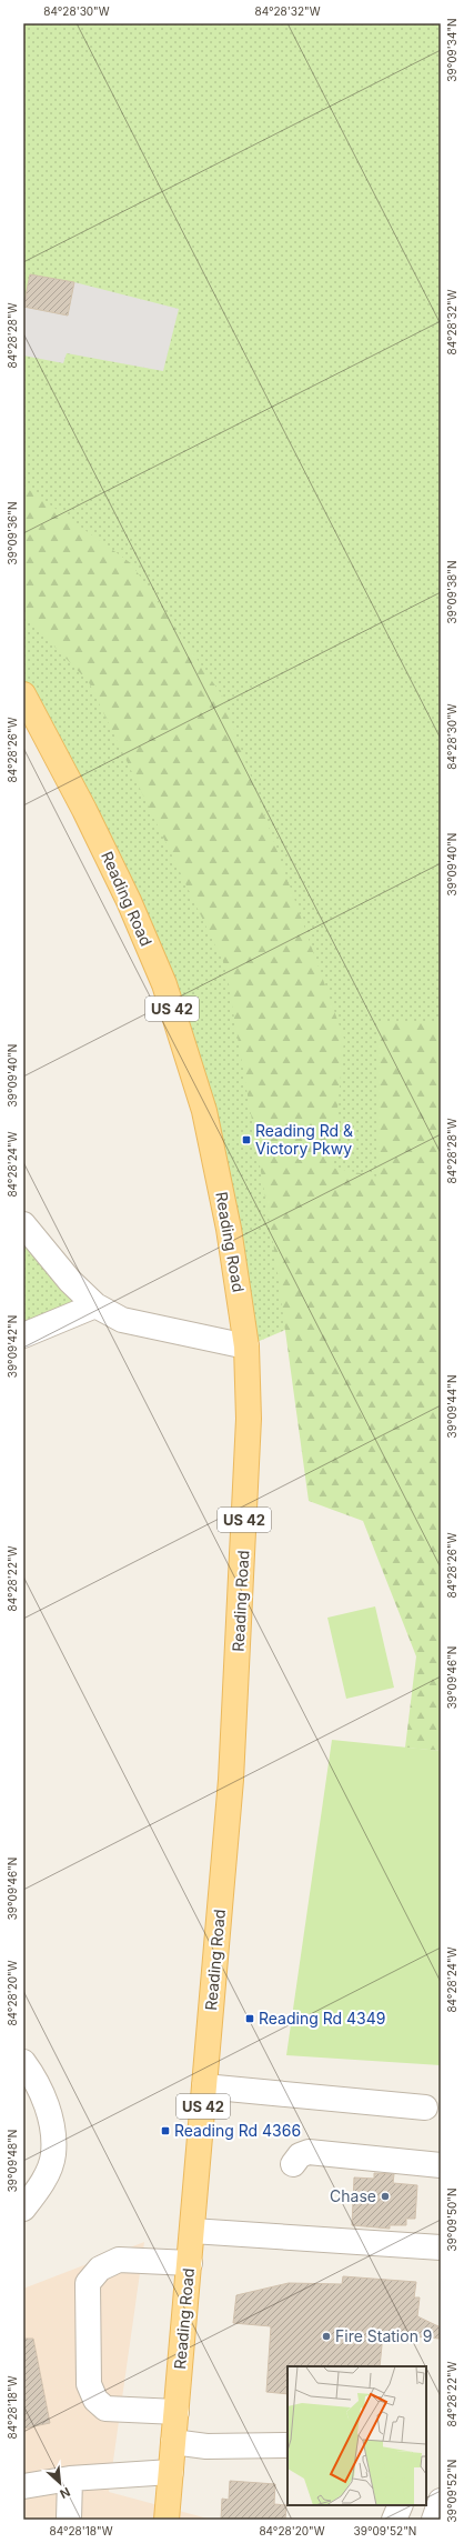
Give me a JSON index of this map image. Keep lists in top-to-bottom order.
{
  "streets": {
    "main road": ["Reading Road", "US 42"]
  },
  "places": {
    "transit": ["Reading Rd & Victory Pkwy", "Reading Rd 4349", "Reading Rd 4366"],
    "other": ["Chase", "Fire Station 9"]
  },
  "north": "bottom right",
  "coordinates": [
    "84°28'30\"W",
    "84°28'32\"W",
    "39°09'34\"N",
    "84°28'28\"W",
    "39°09'36\"N",
    "39°09'38\"N",
    "84°28'26\"W",
    "39°09'40\"N",
    "84°28'24\"W",
    "39°09'42\"N",
    "39°09'44\"N",
    "84°28'22\"W",
    "39°09'46\"N",
    "84°28'20\"W",
    "39°09'48\"N",
    "39°09'50\"N",
    "84°28'18\"W",
    "39°09'52\"N"
  ]
}
